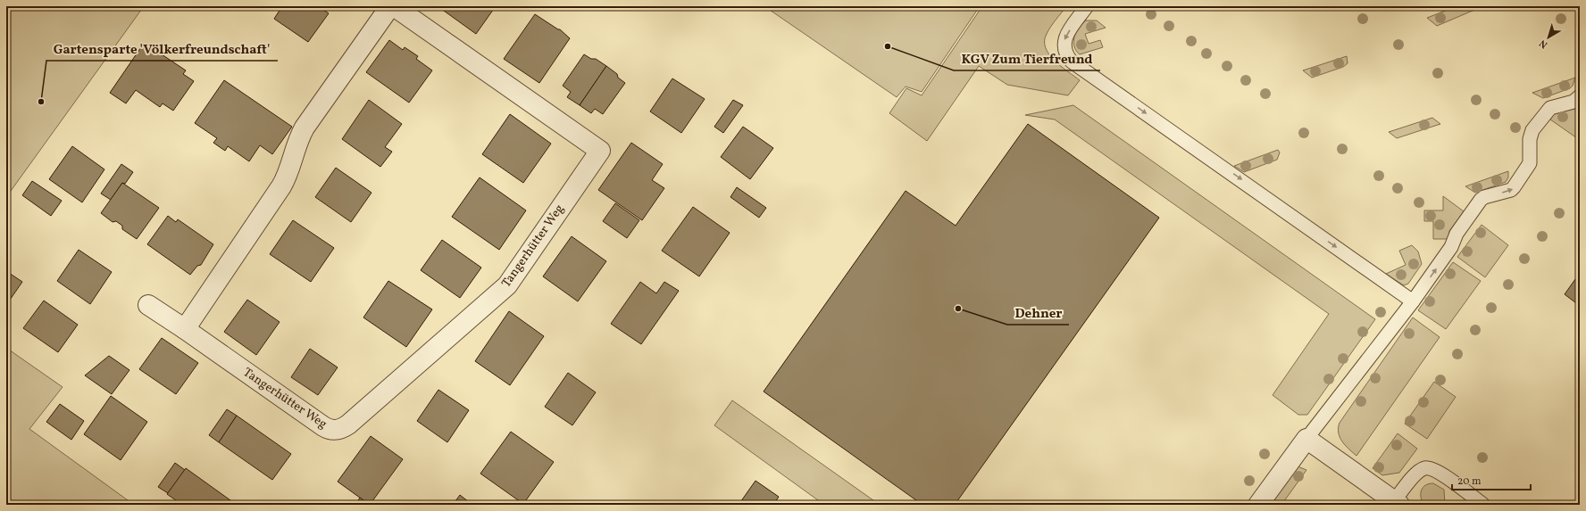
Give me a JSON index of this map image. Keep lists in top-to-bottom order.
{
  "streets": {
    "street": ["Tangerhütter Weg"]
  },
  "places": ["KGV Zum Tierfreund", "Gartensparte 'Völkerfreundschaft'", "Dehner"],
  "scale_bar": "20 m",
  "north": "bottom left"
}
